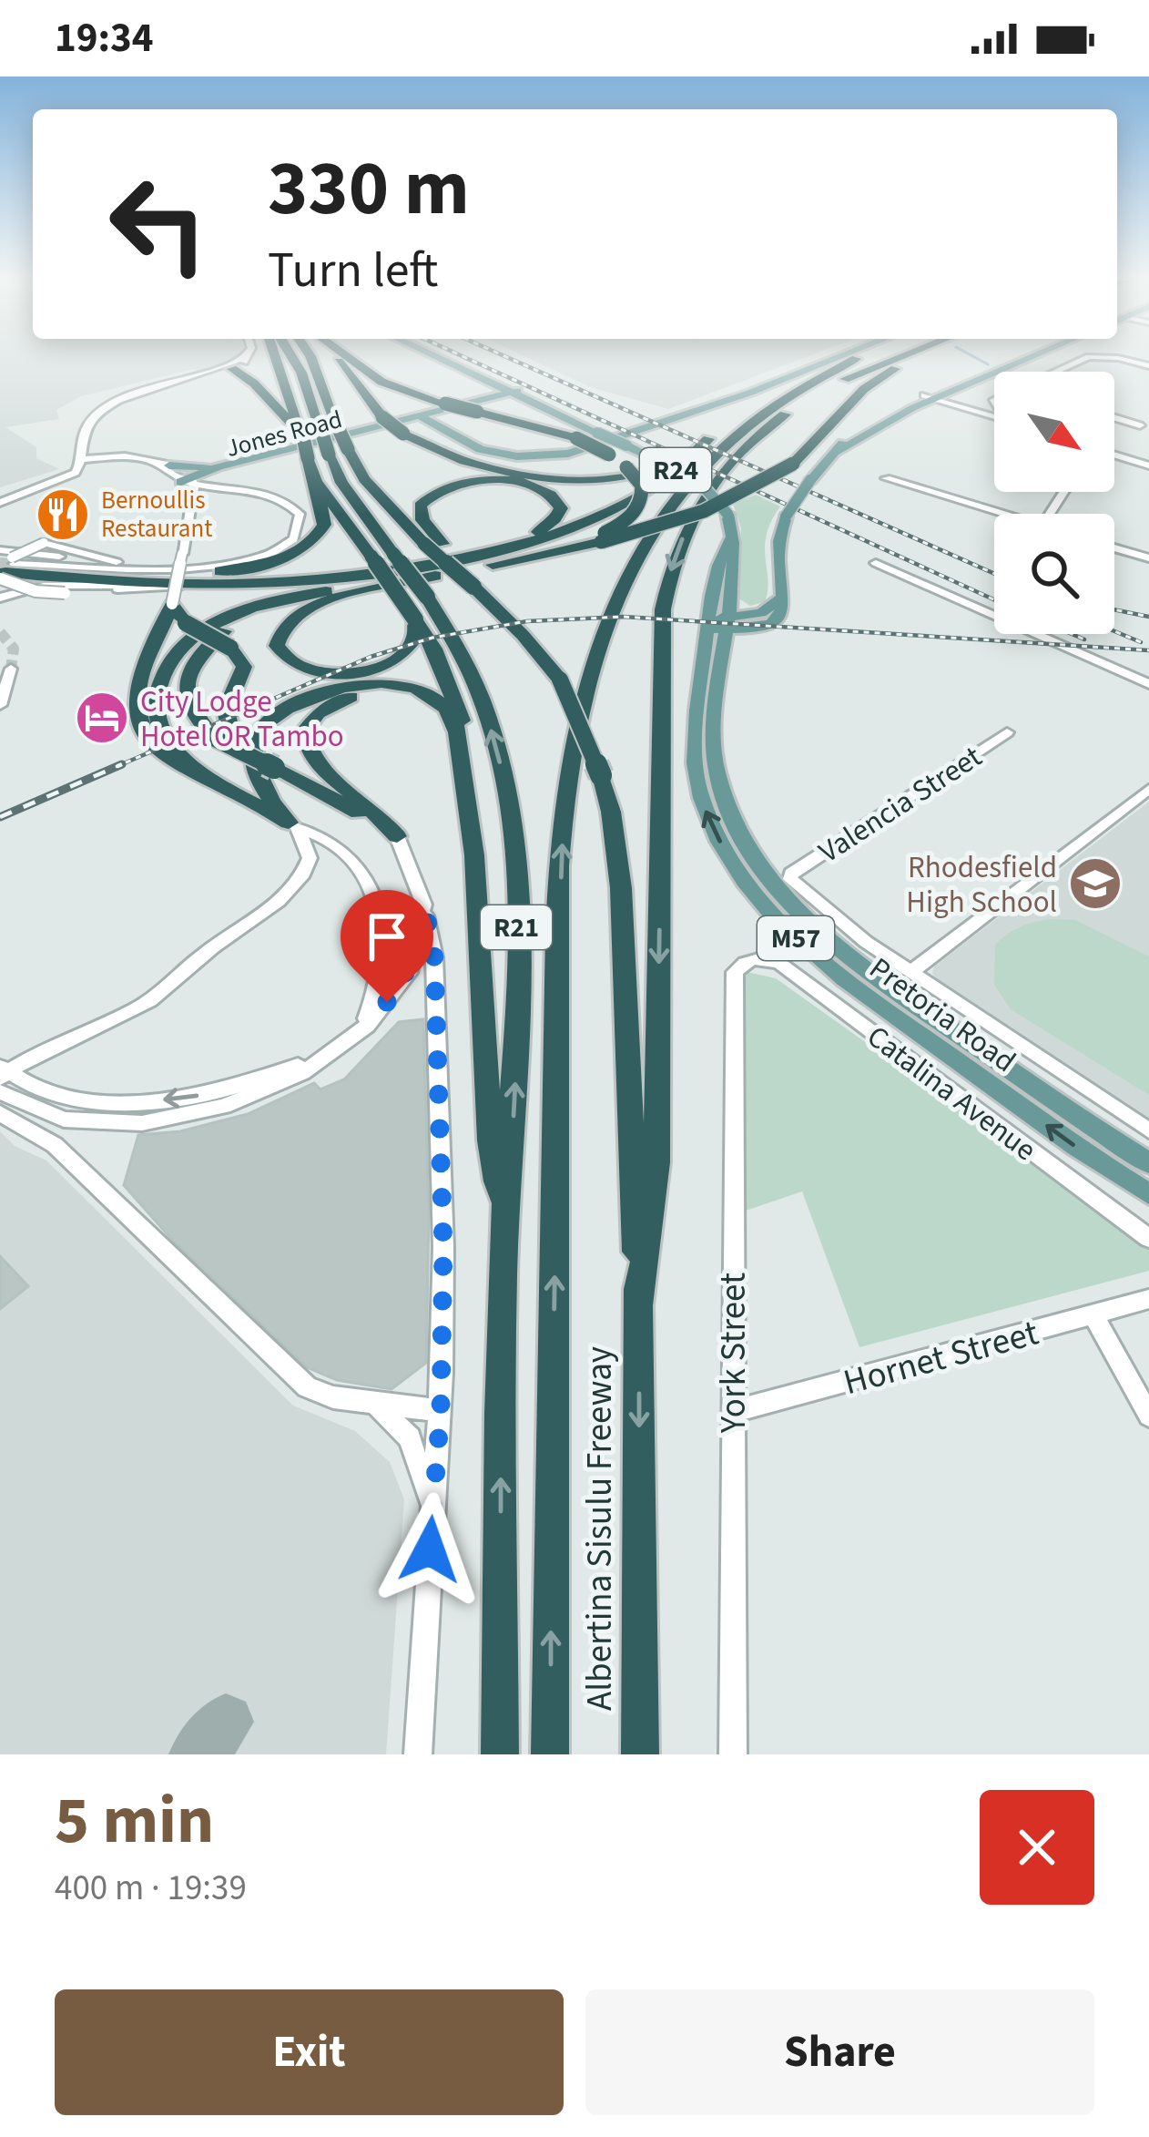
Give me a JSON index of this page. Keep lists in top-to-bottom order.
{
  "streets": {
    "highway": ["R24", "R21", "Albertina Sisulu Freeway"],
    "main road": ["Jones Road", "M57", "Pretoria Road"],
    "street": [
      "Valencia Street",
      "Catalina Avenue",
      "York Street",
      "Hornet Street"
    ]
  },
  "crossings": [
    ["Jones Road", "Pretoria Road"],
    ["Catalina Avenue", "York Street"],
    ["York Street", "Hornet Street"]
  ],
  "places": {
    "restaurant": ["Bernoullis Restaurant"],
    "hotel": ["City Lodge Hotel OR Tambo"],
    "school or university": ["Rhodesfield High School"]
  },
  "north": "bottom right",
  "page": {
    "status": "19:34",
    "turn": ["330 m", "Turn left"],
    "heading": ["5 min", "400 m · 19:39"],
    "buttons": ["Exit", "Share"]
  }
}
